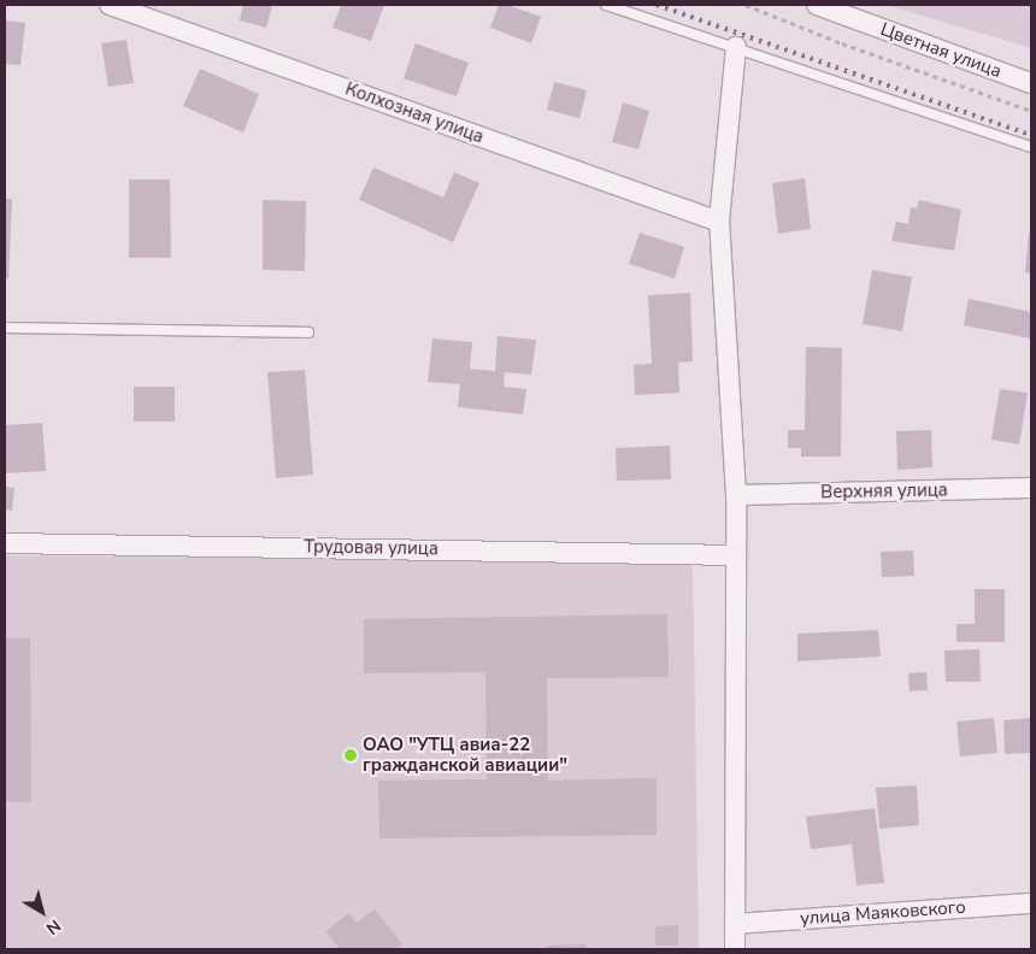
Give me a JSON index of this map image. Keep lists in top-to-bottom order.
{
  "streets": {
    "street": [
      "Цветная улица",
      "Колхозная улица",
      "Верхняя улица",
      "Трудовая улица",
      "улица Маяковского"
    ]
  },
  "places": ["ОАО \"УТЦ авиа-22 гражданской авиации\""],
  "north": "bottom right"
}
